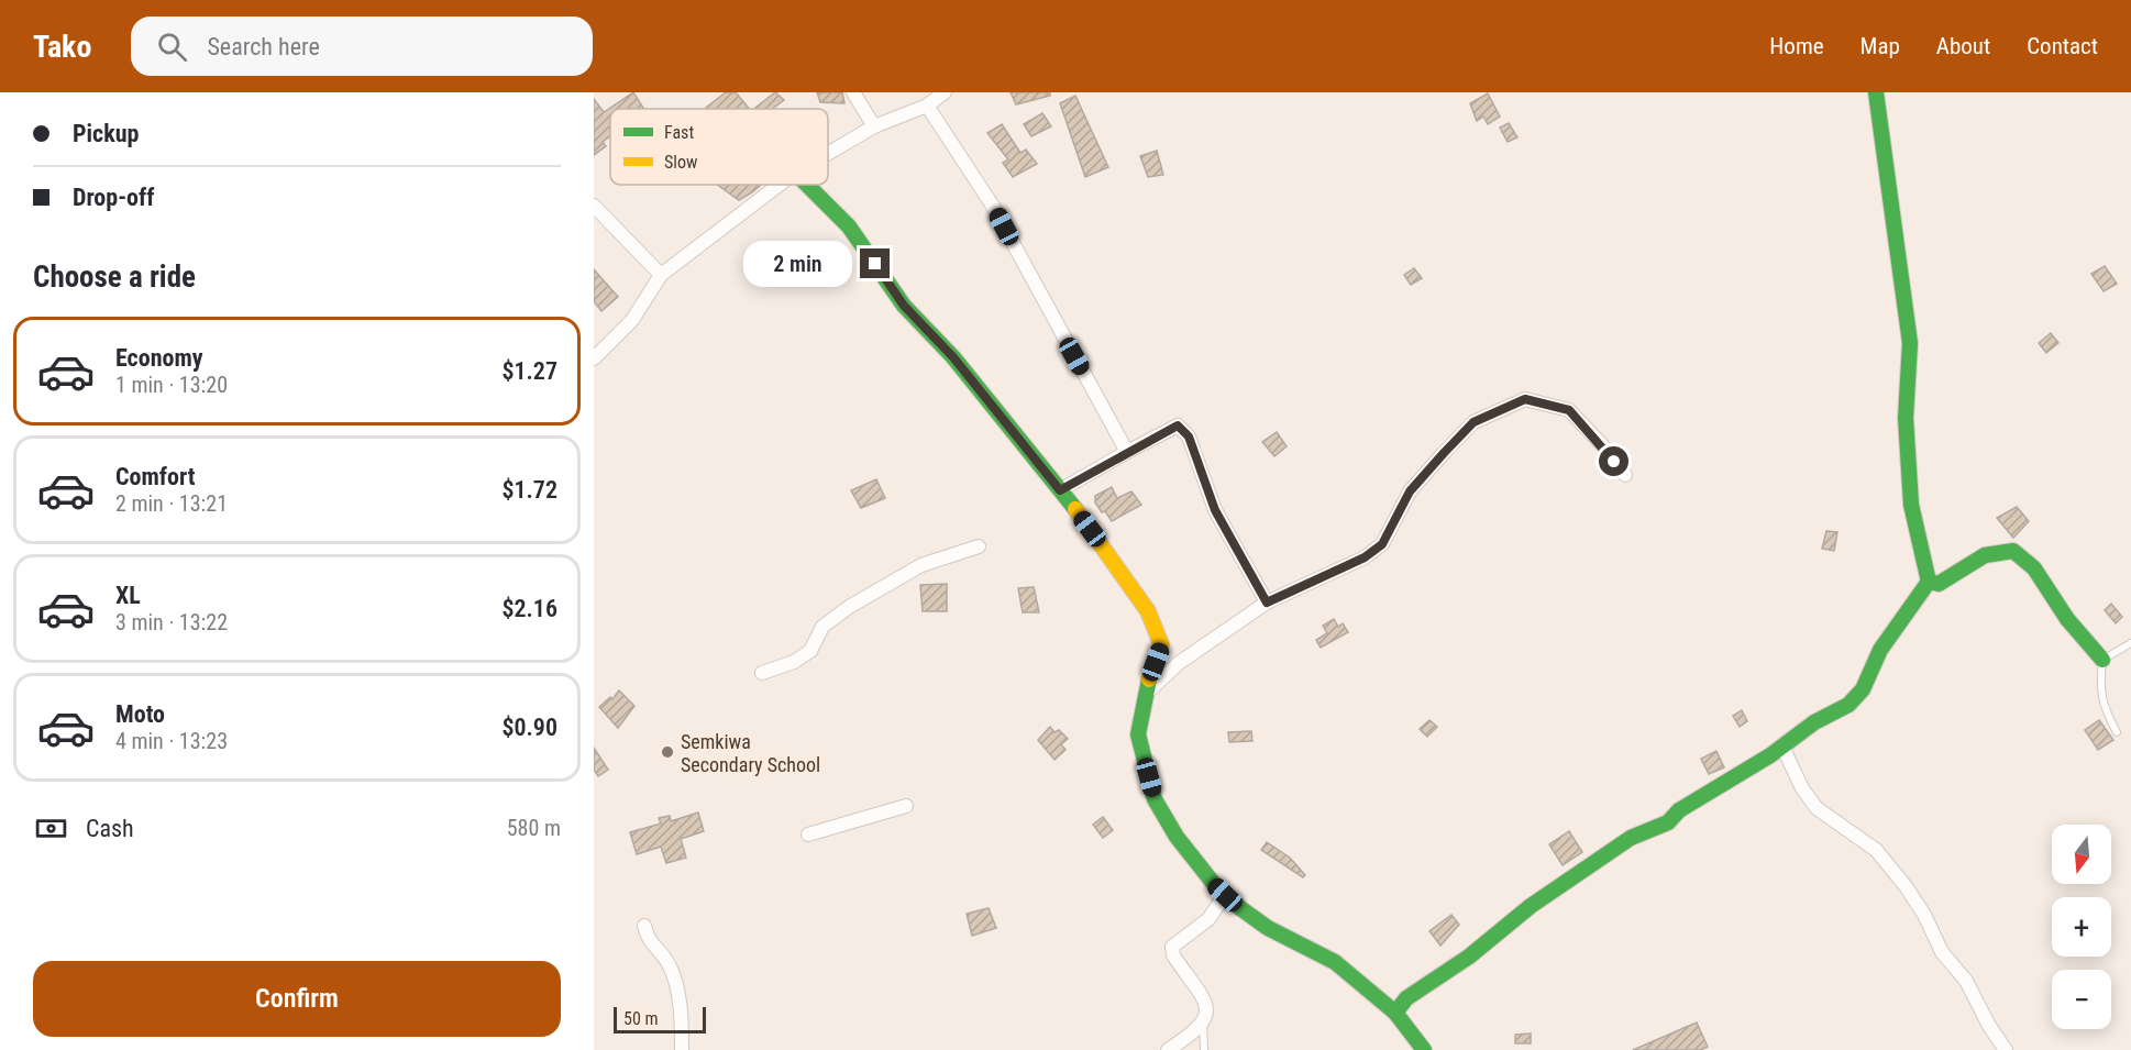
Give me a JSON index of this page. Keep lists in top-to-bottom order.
{
  "places": ["Semkiwa Secondary School"],
  "legend": ["Fast", "Slow"],
  "scale_bar": "50 m",
  "north": "bottom",
  "page": {
    "header": "Tako",
    "search": "Search here",
    "nav": [
      "Home",
      "Map",
      "About",
      "Contact"
    ],
    "banner": ["Pickup", "Drop-off"],
    "heading": "Choose a ride",
    "bubble": "2 min",
    "list": [
      {
        "name": "Economy",
        "note": "1 min · 13:20",
        "value": "$1.27"
      },
      {
        "name": "Comfort",
        "note": "2 min · 13:21",
        "value": "$1.72"
      },
      {
        "name": "XL",
        "note": "3 min · 13:22",
        "value": "$2.16"
      },
      {
        "name": "Moto",
        "note": "4 min · 13:23",
        "value": "$0.90"
      }
    ],
    "pay": ["Cash", "580 m"],
    "map_buttons": ["+", "−"],
    "buttons": "Confirm",
    "scale": "50 m"
  }
}
